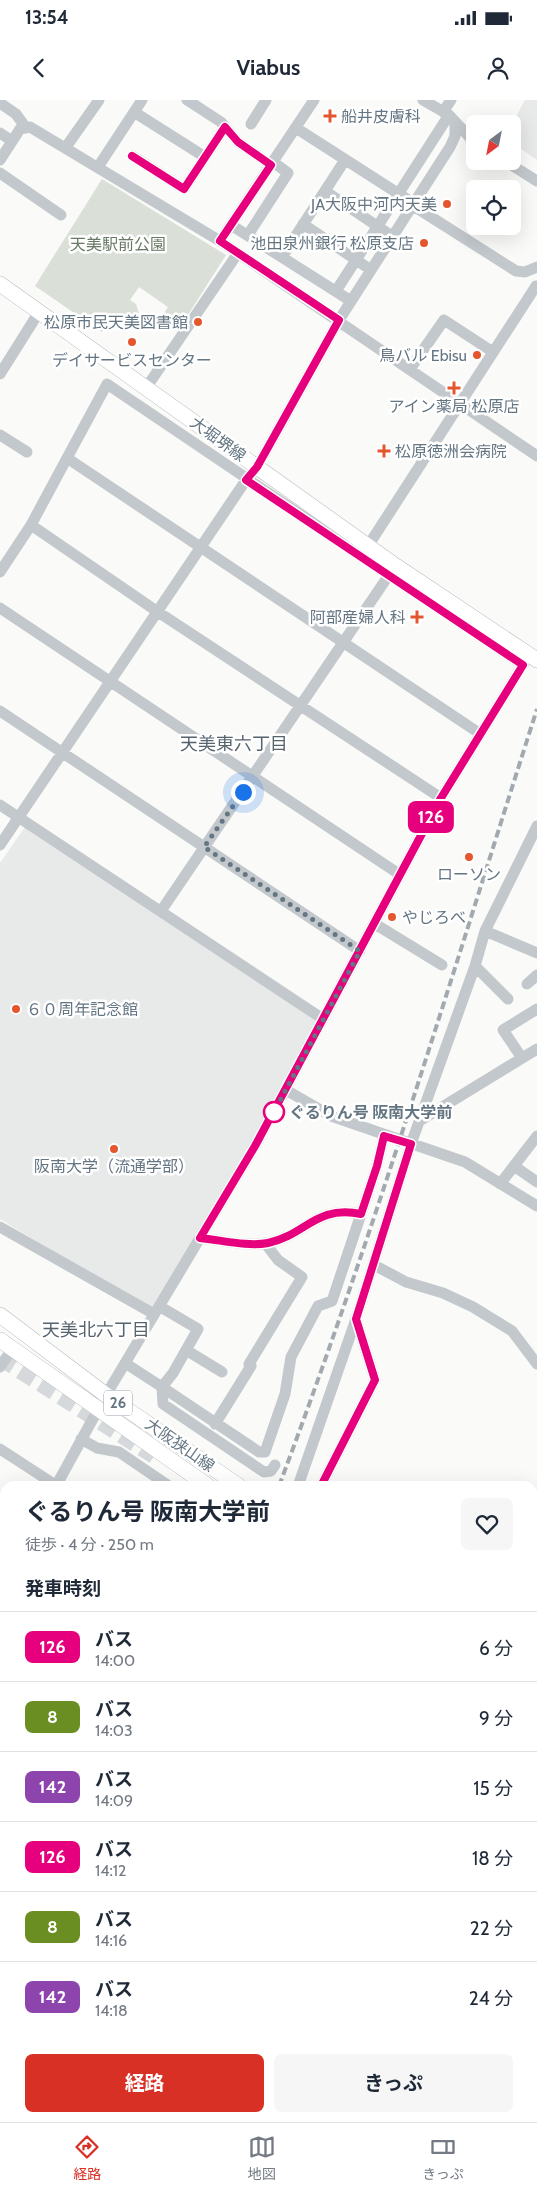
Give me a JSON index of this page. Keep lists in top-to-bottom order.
{
  "streets": {
    "main road": ["大堀堺線", "26", "大阪狭山線"]
  },
  "districts": ["天美東六丁目", "天美北六丁目"],
  "parks": ["天美駅前公園"],
  "places": {
    "health": [
      "船井皮膚科",
      "アイン薬局 松原店",
      "松原徳洲会病院",
      "阿部産婦人科"
    ],
    "other": [
      "JA大阪中河内天美",
      "池田泉州銀行 松原支店",
      "松原市民天美図書館",
      "デイサービスセンター",
      "鳥バル Ebisu",
      "ローソン",
      "やじろべ",
      "６０周年記念館",
      "ぐるりん号 阪南大学前",
      "阪南大学（流通学部）"
    ]
  },
  "lines": ["bus line 126"],
  "north": "bottom left",
  "page": {
    "status": "13:54",
    "header": "Viabus",
    "on_map": "126",
    "heading": [
      ["ぐるりん号 阪南大学前", "徒歩 · 4 分 · 250 m"],
      "発車時刻"
    ],
    "list": [
      {
        "mark": "126",
        "name": "バス",
        "note": "14:00",
        "value": "6 分"
      },
      {
        "mark": "8",
        "name": "バス",
        "note": "14:03",
        "value": "9 分"
      },
      {
        "mark": "142",
        "name": "バス",
        "note": "14:09",
        "value": "15 分"
      },
      {
        "mark": "126",
        "name": "バス",
        "note": "14:12",
        "value": "18 分"
      },
      {
        "mark": "8",
        "name": "バス",
        "note": "14:16",
        "value": "22 分"
      },
      {
        "mark": "142",
        "name": "バス",
        "note": "14:18",
        "value": "24 分"
      }
    ],
    "buttons": ["経路", "きっぷ"],
    "tabs": ["経路", "地図", "きっぷ"]
  }
}
